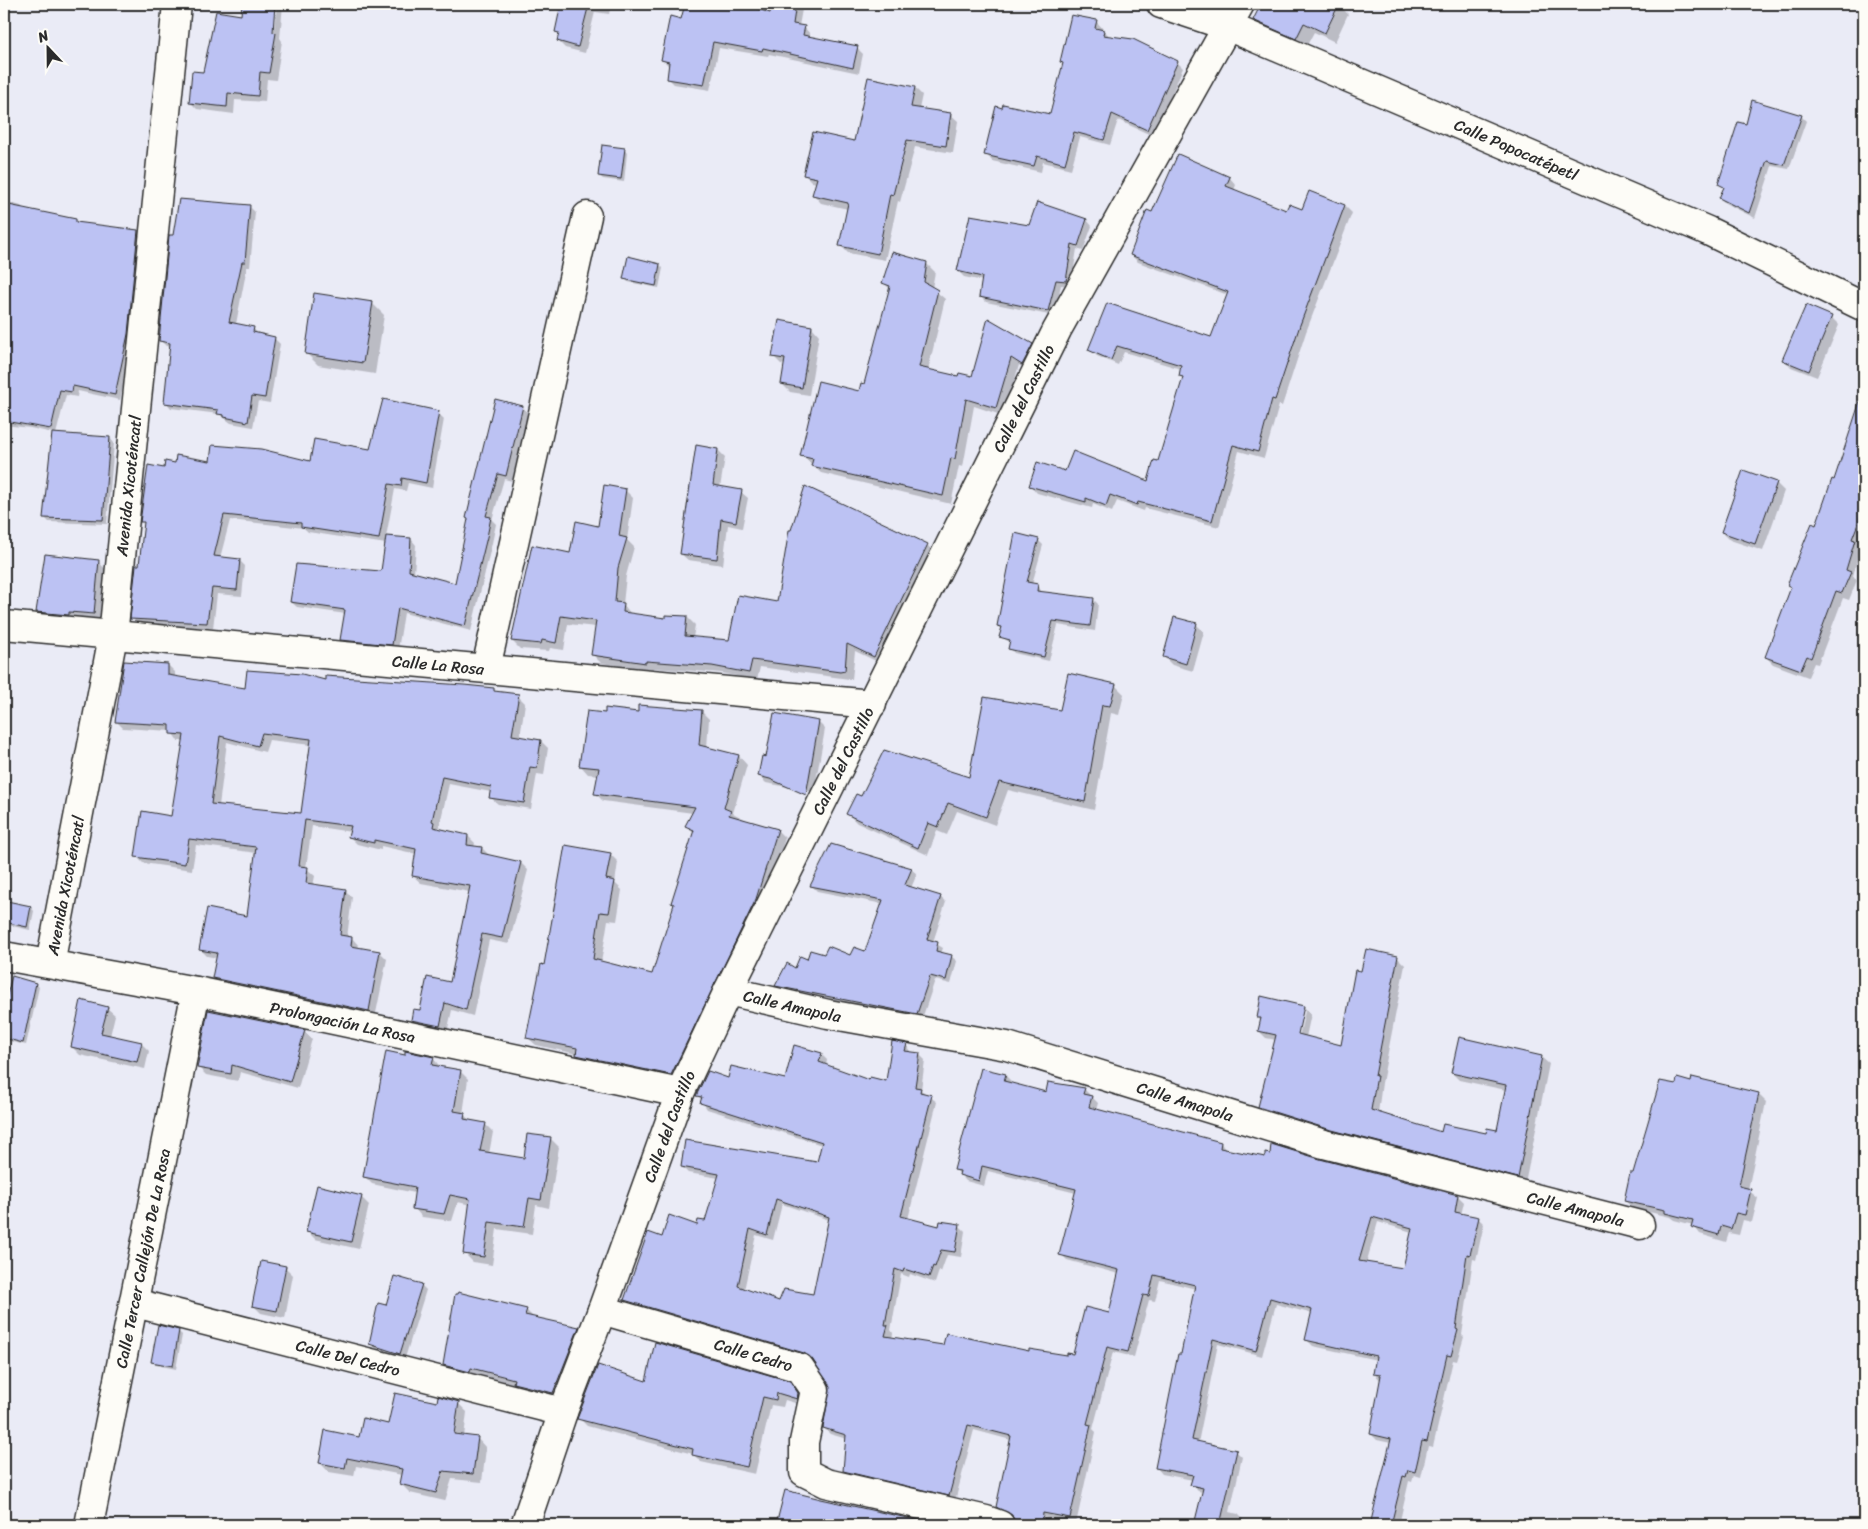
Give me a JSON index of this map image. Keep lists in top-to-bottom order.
{
  "streets": {
    "street": [
      "Calle Popocatépetl",
      "Calle del Castillo",
      "Avenida Xicoténcatl",
      "Calle La Rosa",
      "Calle Amapola",
      "Prolongación La Rosa",
      "Calle Tercer Callejón De La Rosa",
      "Calle Cedro",
      "Calle Del Cedro"
    ]
  },
  "crossings": [
    ["Calle Popocatépetl", "Calle del Castillo"],
    ["Calle del Castillo", "Calle La Rosa"],
    ["Calle del Castillo", "Calle Amapola"],
    ["Calle del Castillo", "Prolongación La Rosa"],
    ["Calle del Castillo", "Calle Cedro"],
    ["Calle del Castillo", "Calle Del Cedro"],
    ["Avenida Xicoténcatl", "Calle La Rosa"],
    ["Avenida Xicoténcatl", "Prolongación La Rosa"],
    ["Prolongación La Rosa", "Calle Tercer Callejón De La Rosa"],
    ["Calle Tercer Callejón De La Rosa", "Calle Del Cedro"]
  ],
  "north": "top"
}
